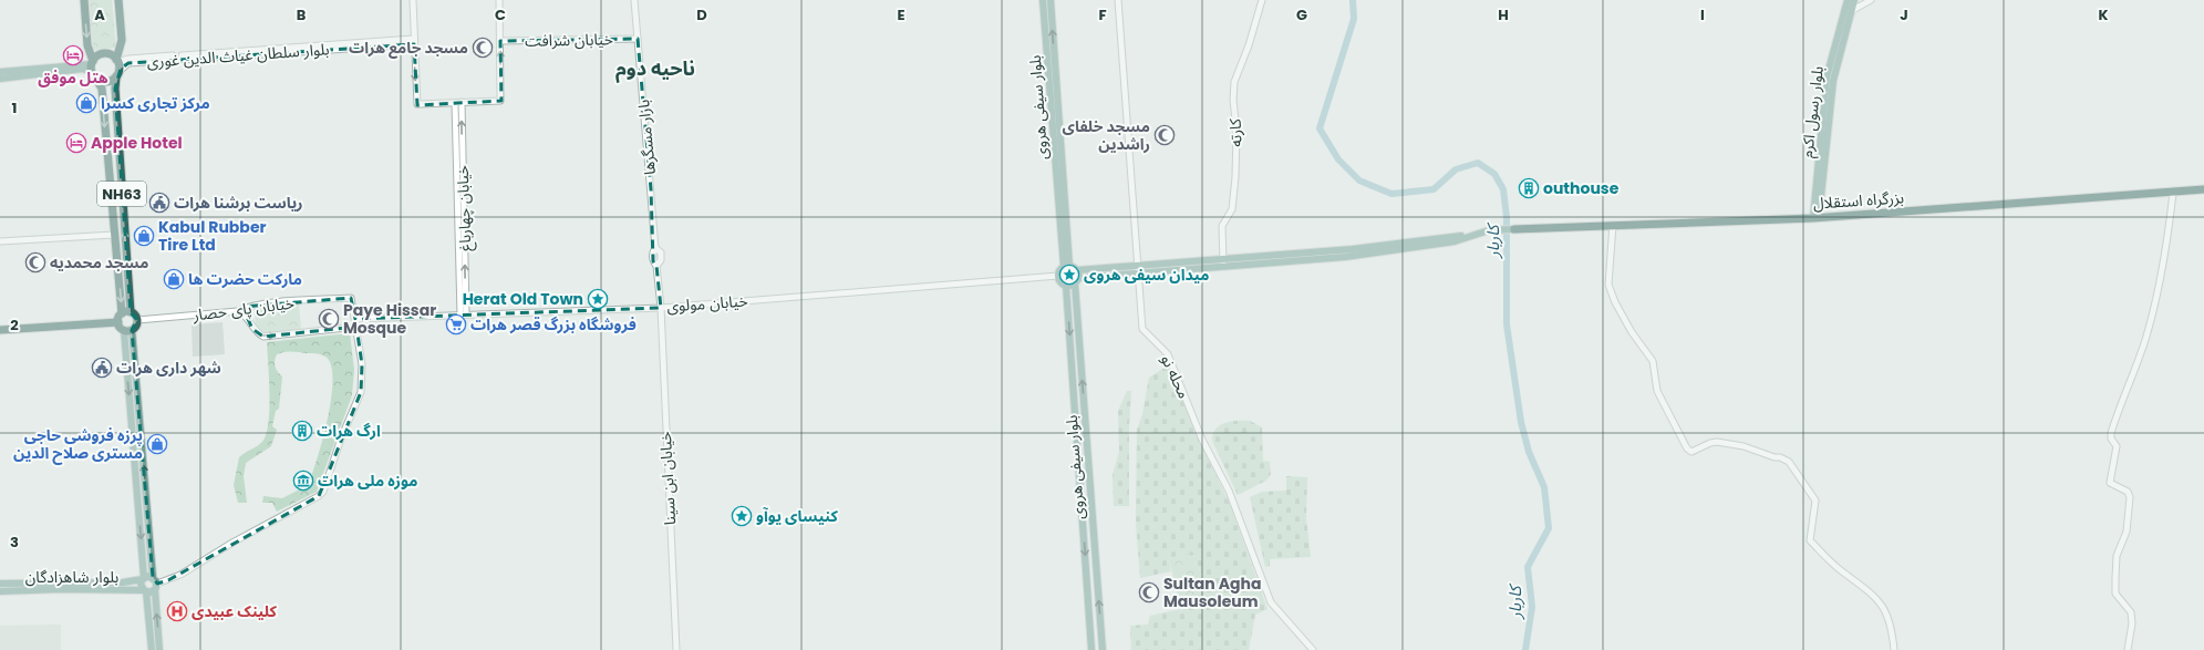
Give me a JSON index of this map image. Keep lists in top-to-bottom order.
{
  "streets": {
    "highway": ["NH63", "بزرگراه استقلال"],
    "main road": ["بلوار سیفی هروی", "بلوار رسول اکرم", "بلوار شاهزادگان"],
    "street": [
      "خیابان شرافت",
      "بلوار سلطان غیاث الدین غوری",
      "کارته",
      "بازار مسگرها",
      "خیابان چهارباغ",
      "خیابان مولوی",
      "خیابان پای حصار",
      "محله نو",
      "خیابان ابن سینا"
    ]
  },
  "crossings": [
    ["خیابان شرافت", "بازار مسگرها"],
    ["بلوار سلطان غیاث الدین غوری", "NH63"],
    ["بلوار رسول اکرم", "بزرگراه استقلال"],
    ["بازار مسگرها", "خیابان مولوی"],
    ["بازار مسگرها", "خیابان ابن سینا"],
    ["NH63", "خیابان پای حصار"],
    ["خیابان چهارباغ", "خیابان مولوی"],
    ["خیابان مولوی", "خیابان پای حصار"],
    ["خیابان مولوی", "خیابان ابن سینا"]
  ],
  "districts": ["ناحیه دوم"],
  "water": ["کاربار"],
  "places": {
    "mosque": [
      "مسجد جامع هرات",
      "مسجد خلفای راشدین",
      "مسجد محمدیه",
      "Paye Hissar Mosque",
      "Sultan Agha Mausoleum"
    ],
    "hotel": ["هتل موفق", "Apple Hotel"],
    "shop": [
      "مرکز تجاری کسرا",
      "Kabul Rubber Tire Ltd",
      "مارکت حضرت ها",
      "پرزه فروشی حاجی مستری صلاح الدین"
    ],
    "building": ["outhouse", "ارگ هرات"],
    "public building": ["ریاست برشنا هرات", "شهر داری هرات"],
    "place": ["میدان سیفی هروی", "Herat Old Town", "کنیسای یوآو"],
    "supermarket": ["فروشگاه بزرگ قصر هرات"],
    "museum": ["موزه ملی هرات"],
    "hospital": ["کلینک عبیدی"]
  },
  "grid": {
    "columns": [
      "A",
      "B",
      "C",
      "D",
      "E",
      "F",
      "G",
      "H",
      "I",
      "J",
      "K"
    ],
    "rows": ["1", "2", "3"]
  }
}
